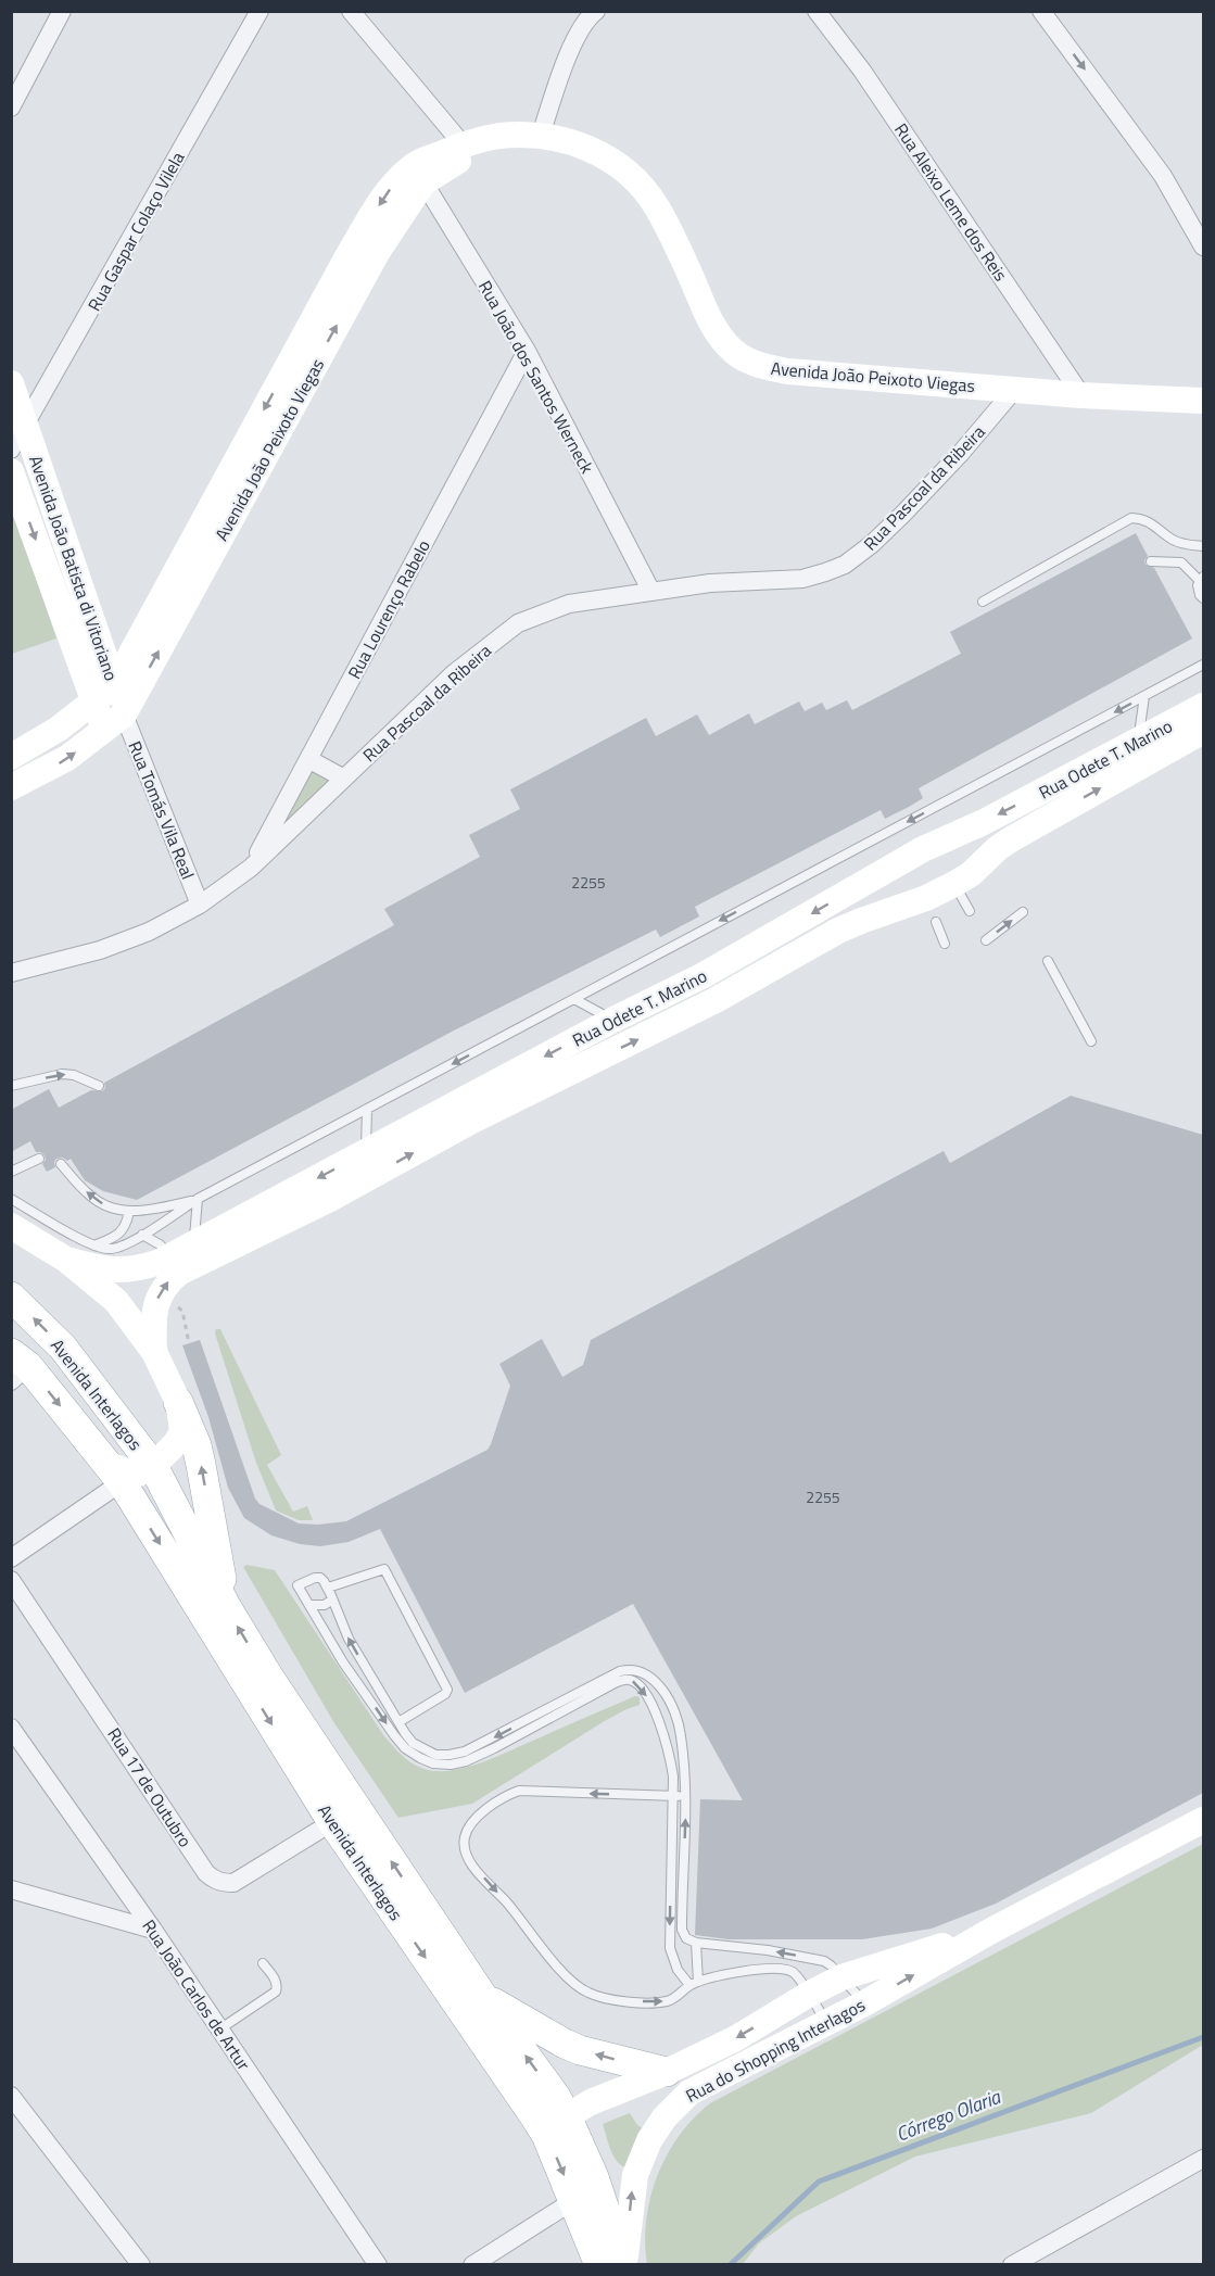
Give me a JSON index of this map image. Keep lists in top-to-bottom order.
{
  "streets": {
    "main road": ["Avenida Interlagos"],
    "street": [
      "Rua Aleixo Leme dos Reis",
      "Rua Gaspar Colaço Vilela",
      "Rua João dos Santos Werneck",
      "Avenida João Peixoto Viegas",
      "Rua Pascoal da Ribeira",
      "Avenida João Batista di Vitoriano",
      "Rua Lourenço Rabelo",
      "Rua Odete T. Marino",
      "Rua Tomás Vila Real",
      "Rua 17 de Outubro",
      "Rua João Carlos de Artur",
      "Rua do Shopping Interlagos"
    ]
  },
  "crossings": [
    ["Rua Aleixo Leme dos Reis", "Avenida João Peixoto Viegas"],
    ["Rua Gaspar Colaço Vilela", "Avenida João Batista di Vitoriano"],
    ["Rua João dos Santos Werneck", "Avenida João Peixoto Viegas"],
    ["Rua João dos Santos Werneck", "Rua Pascoal da Ribeira"],
    ["Rua João dos Santos Werneck", "Rua Lourenço Rabelo"],
    ["Avenida João Peixoto Viegas", "Rua Pascoal da Ribeira"],
    ["Avenida João Peixoto Viegas", "Avenida João Batista di Vitoriano"],
    ["Avenida João Peixoto Viegas", "Rua Tomás Vila Real"],
    ["Rua Pascoal da Ribeira", "Rua Lourenço Rabelo"],
    ["Rua Pascoal da Ribeira", "Rua Tomás Vila Real"],
    ["Avenida João Batista di Vitoriano", "Rua Tomás Vila Real"],
    ["Rua Odete T. Marino", "Avenida Interlagos"],
    ["Avenida Interlagos", "Rua 17 de Outubro"],
    ["Avenida Interlagos", "Rua do Shopping Interlagos"]
  ],
  "water": ["Córrego Olaria"],
  "house_numbers": ["2255", "2255"]
}
